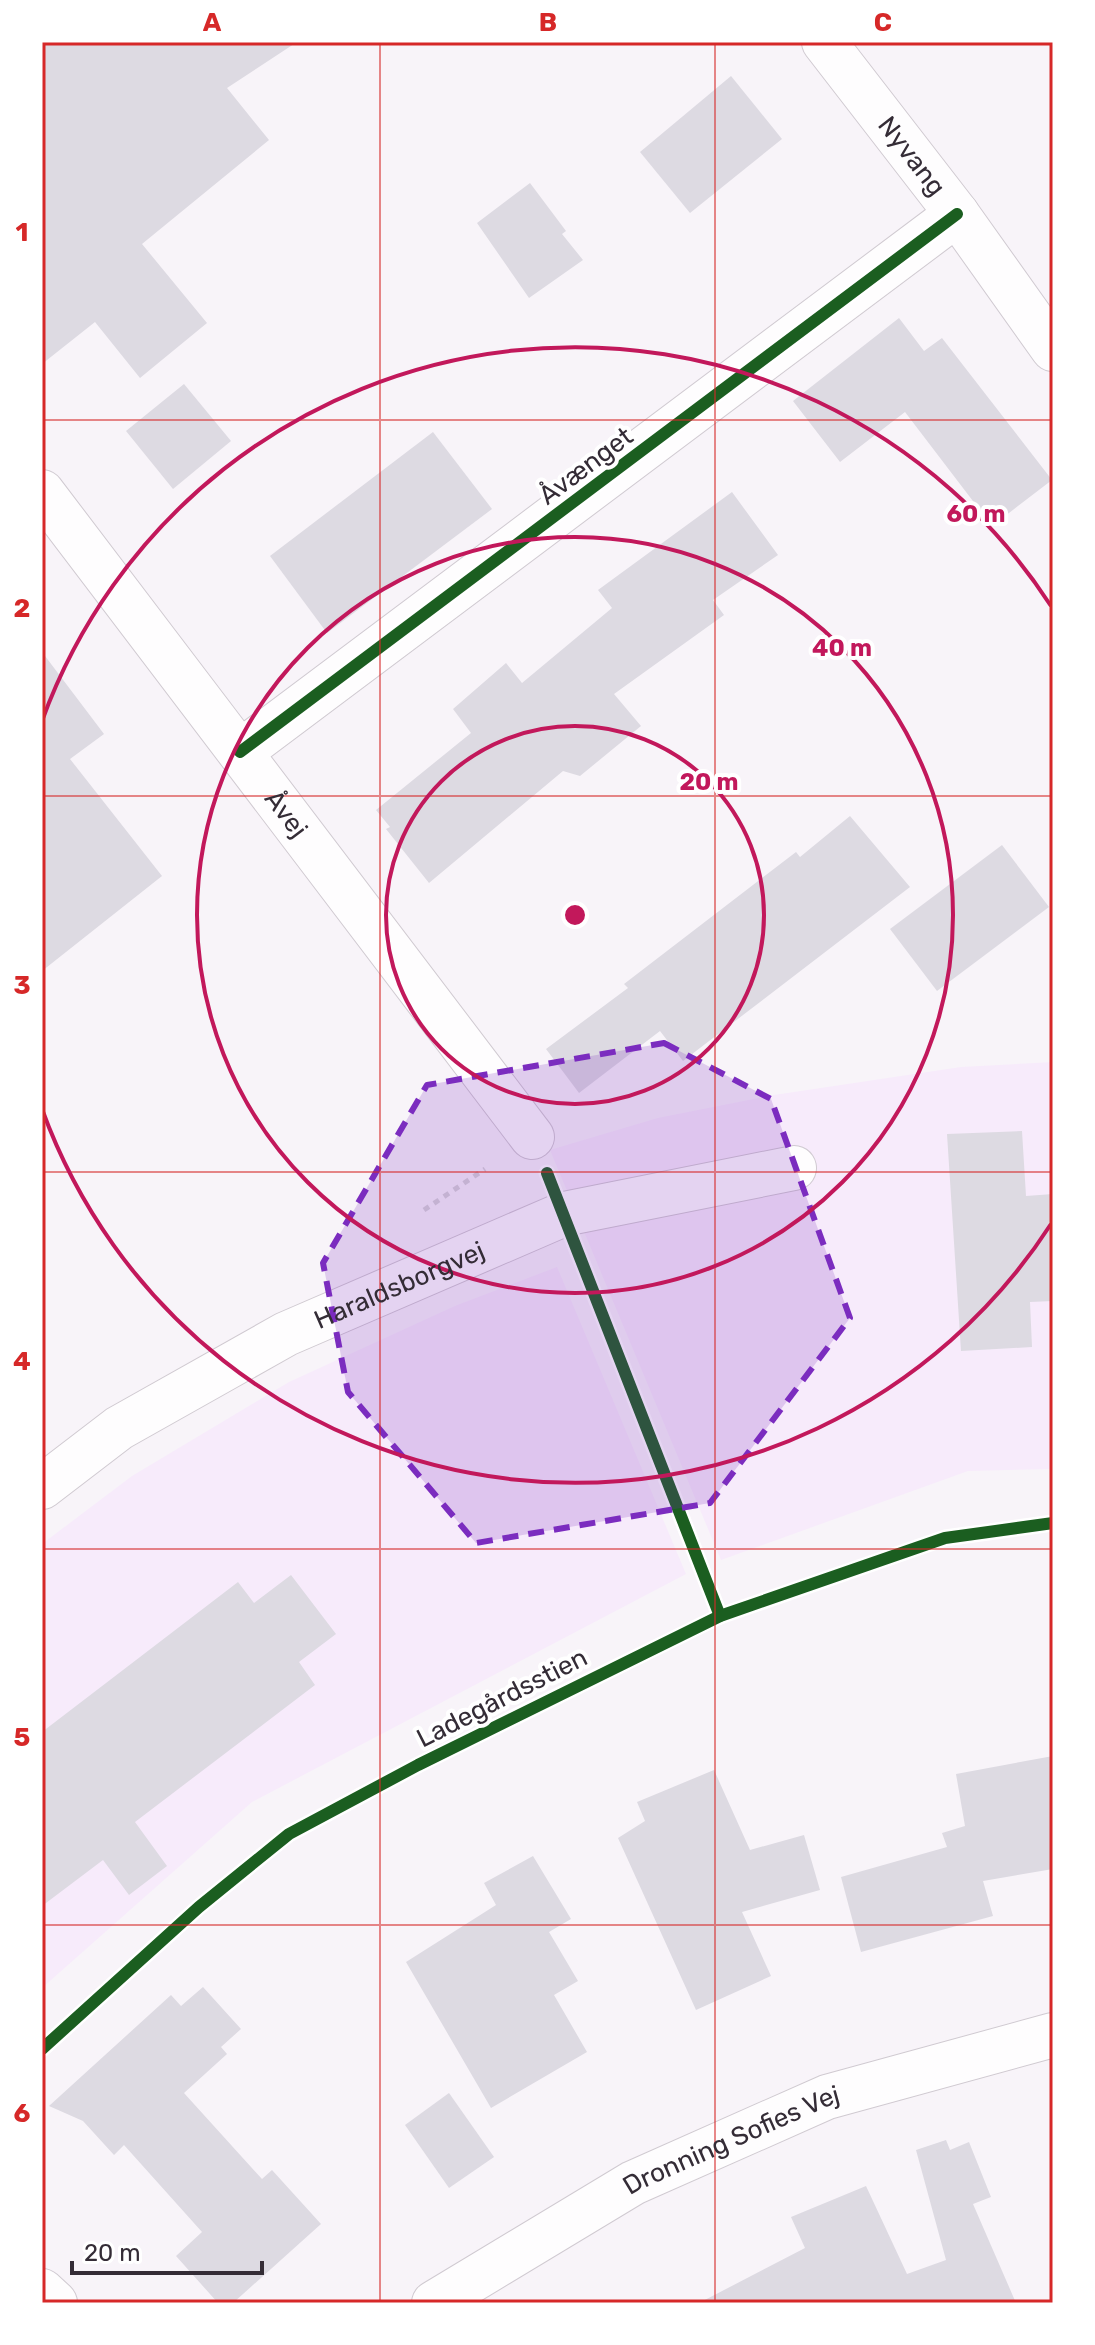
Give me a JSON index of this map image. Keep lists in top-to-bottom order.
{
  "streets": {
    "street": [
      "Nyvang",
      "Åvænget",
      "Åvej",
      "Haraldsborgvej",
      "Dronning Sofies Vej"
    ],
    "cycle path": ["Ladegårdsstien"]
  },
  "crossings": [
    ["Nyvang", "Åvænget"],
    ["Åvænget", "Åvej"]
  ],
  "scale_bar": "20 m",
  "grid": {
    "columns": ["A", "B", "C"],
    "rows": [
      "1",
      "2",
      "3",
      "4",
      "5",
      "6"
    ]
  },
  "rings": ["60 m", "40 m", "20 m"]
}
